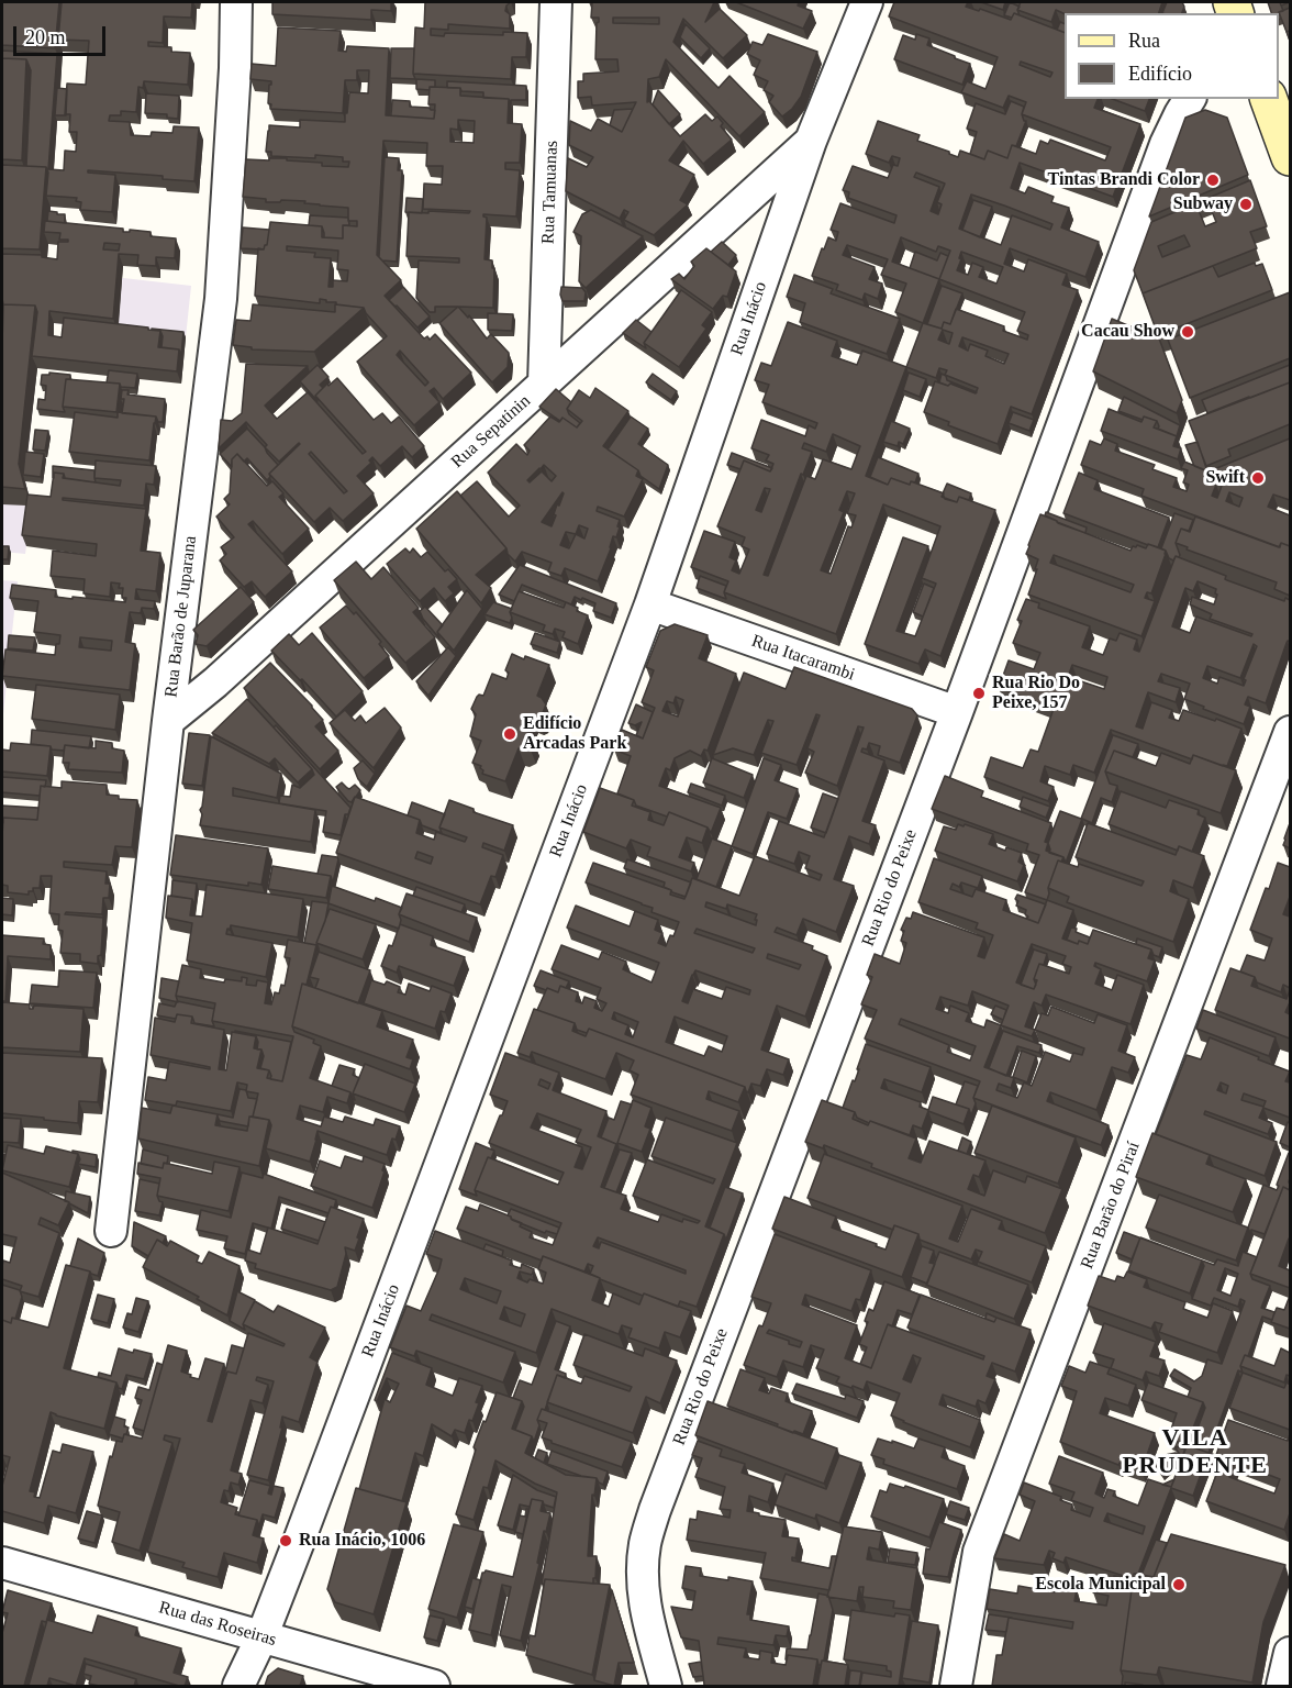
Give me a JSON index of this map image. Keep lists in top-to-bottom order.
{
  "streets": {
    "street": [
      "Rua Tamuanas",
      "Rua Inácio",
      "Rua Sepatinin",
      "Rua Barão de Juparana",
      "Rua Itacarambi",
      "Rua Rio do Peixe",
      "Rua Barão do Piraí",
      "Rua das Roseiras"
    ]
  },
  "crossings": [
    ["Rua Tamuanas", "Rua Sepatinin"],
    ["Rua Inácio", "Rua Sepatinin"],
    ["Rua Inácio", "Rua Itacarambi"],
    ["Rua Inácio", "Rua das Roseiras"],
    ["Rua Sepatinin", "Rua Barão de Juparana"],
    ["Rua Itacarambi", "Rua Rio do Peixe"]
  ],
  "districts": ["VILA PRUDENTE"],
  "places": [
    "Tintas Brandi Color",
    "Subway",
    "Cacau Show",
    "Swift",
    "Rua Rio Do Peixe, 157",
    "Edifício Arcadas Park",
    "Rua Inácio, 1006",
    "Escola Municipal"
  ],
  "legend": ["Rua", "Edifício"],
  "scale_bar": "20 m"
}
